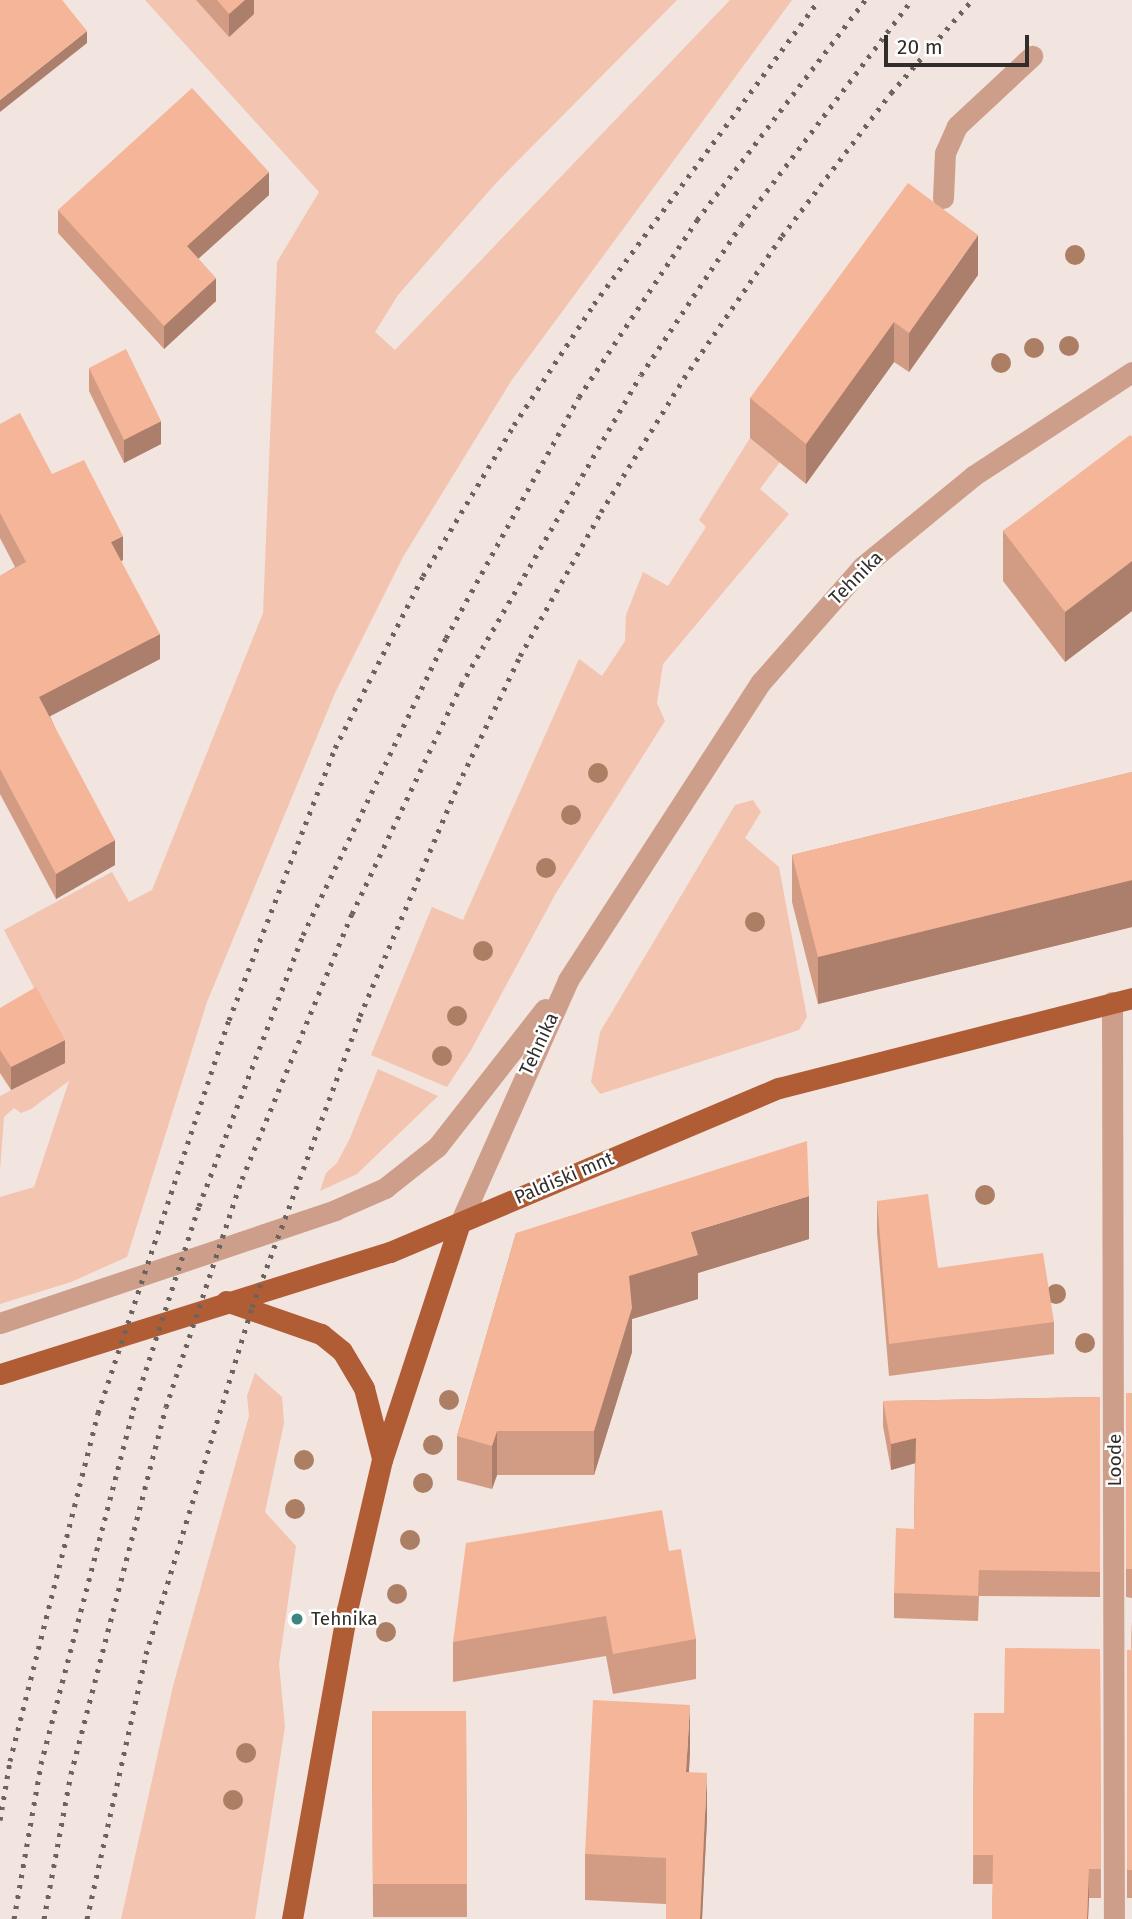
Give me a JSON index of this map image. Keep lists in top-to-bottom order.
{
  "streets": {
    "main road": ["Tehnika", "Paldiski mnt"],
    "street": ["Loode"]
  },
  "crossings": [
    ["Tehnika", "Paldiski mnt"],
    ["Paldiski mnt", "Loode"]
  ],
  "places": ["Tehnika"],
  "scale_bar": "20 m"
}
